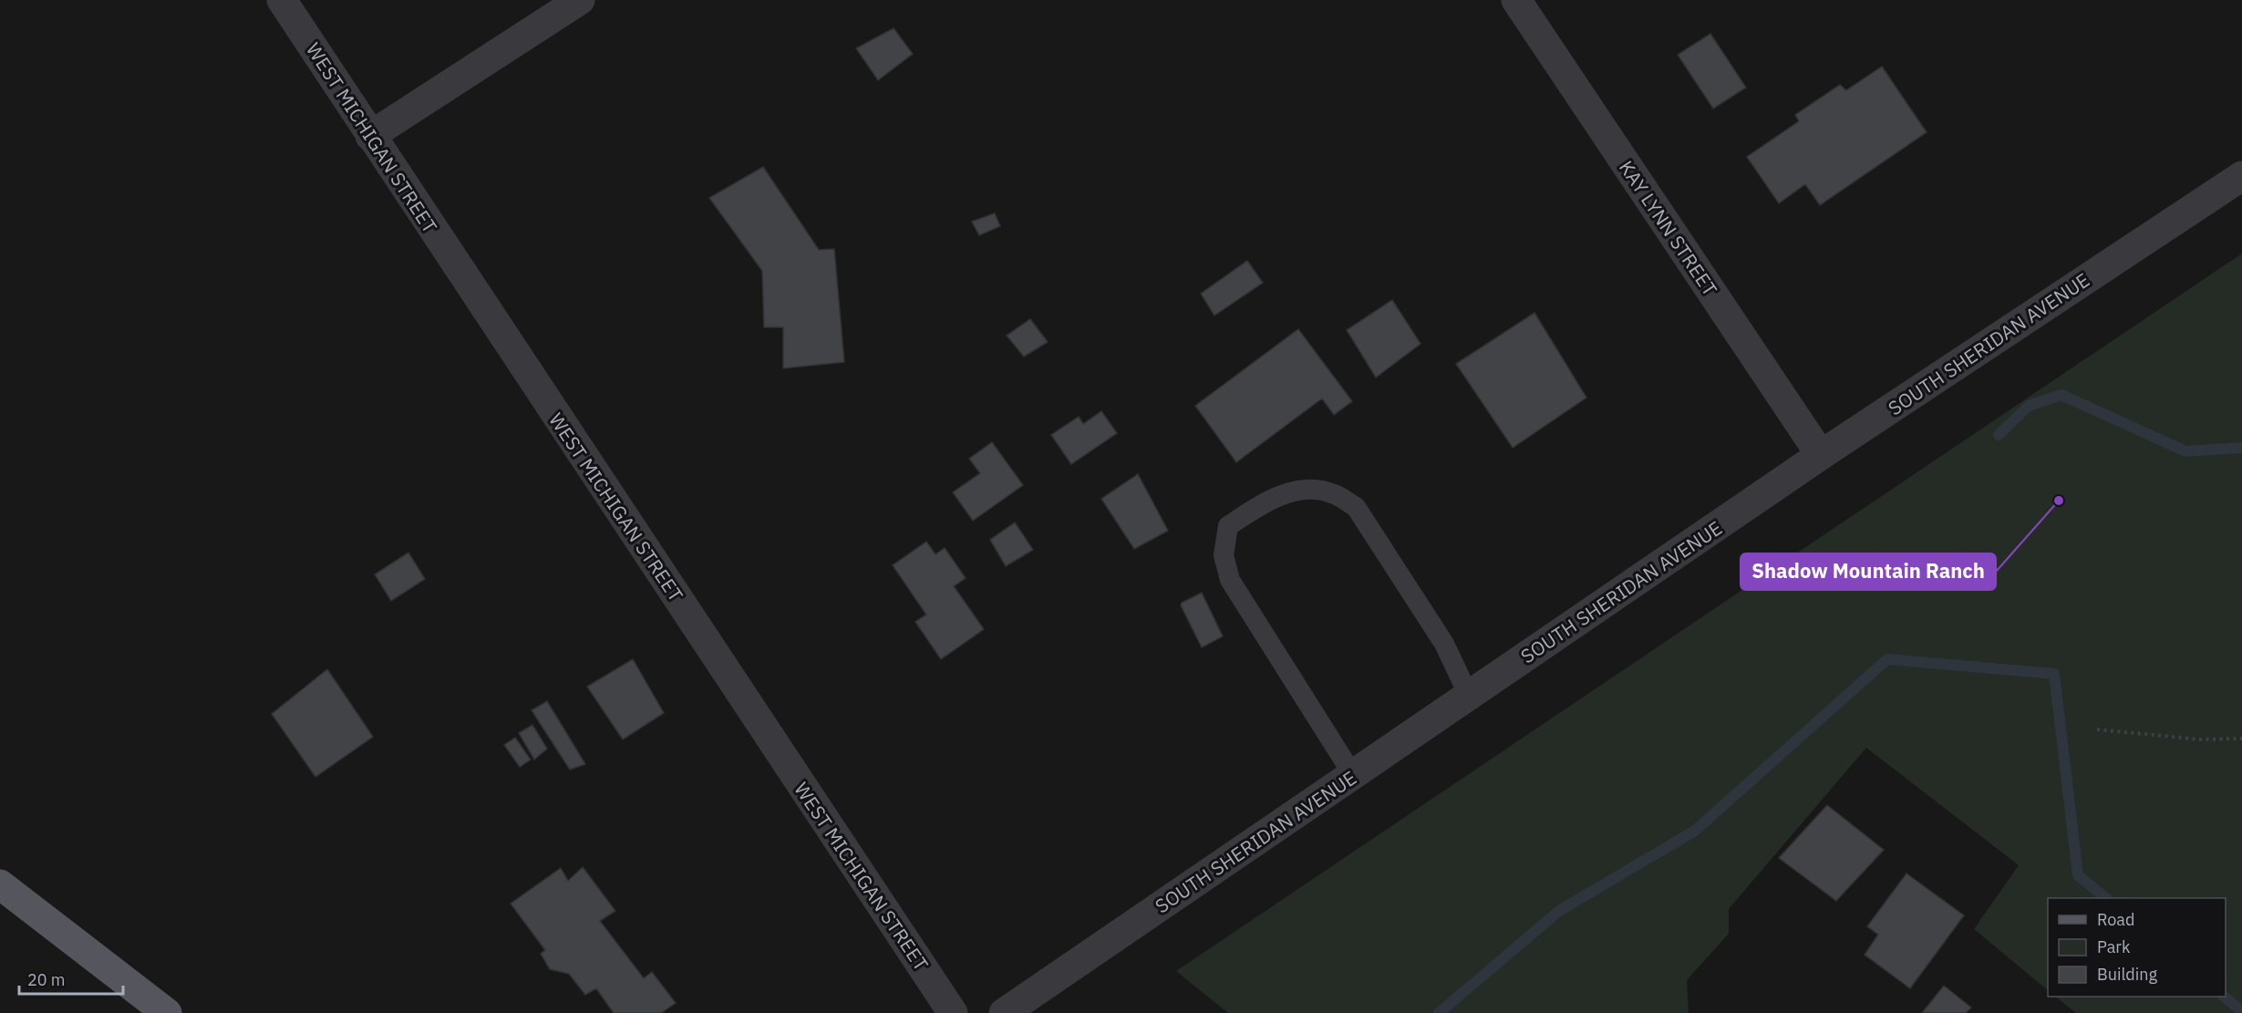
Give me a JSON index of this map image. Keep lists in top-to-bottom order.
{
  "streets": {
    "street": ["WEST MICHIGAN STREET", "KAY LYNN STREET", "SOUTH SHERIDAN AVENUE"]
  },
  "crossings": [
    ["KAY LYNN STREET", "SOUTH SHERIDAN AVENUE"]
  ],
  "places": ["Shadow Mountain Ranch"],
  "legend": ["Road", "Park", "Building"],
  "scale_bar": "20 m"
}
